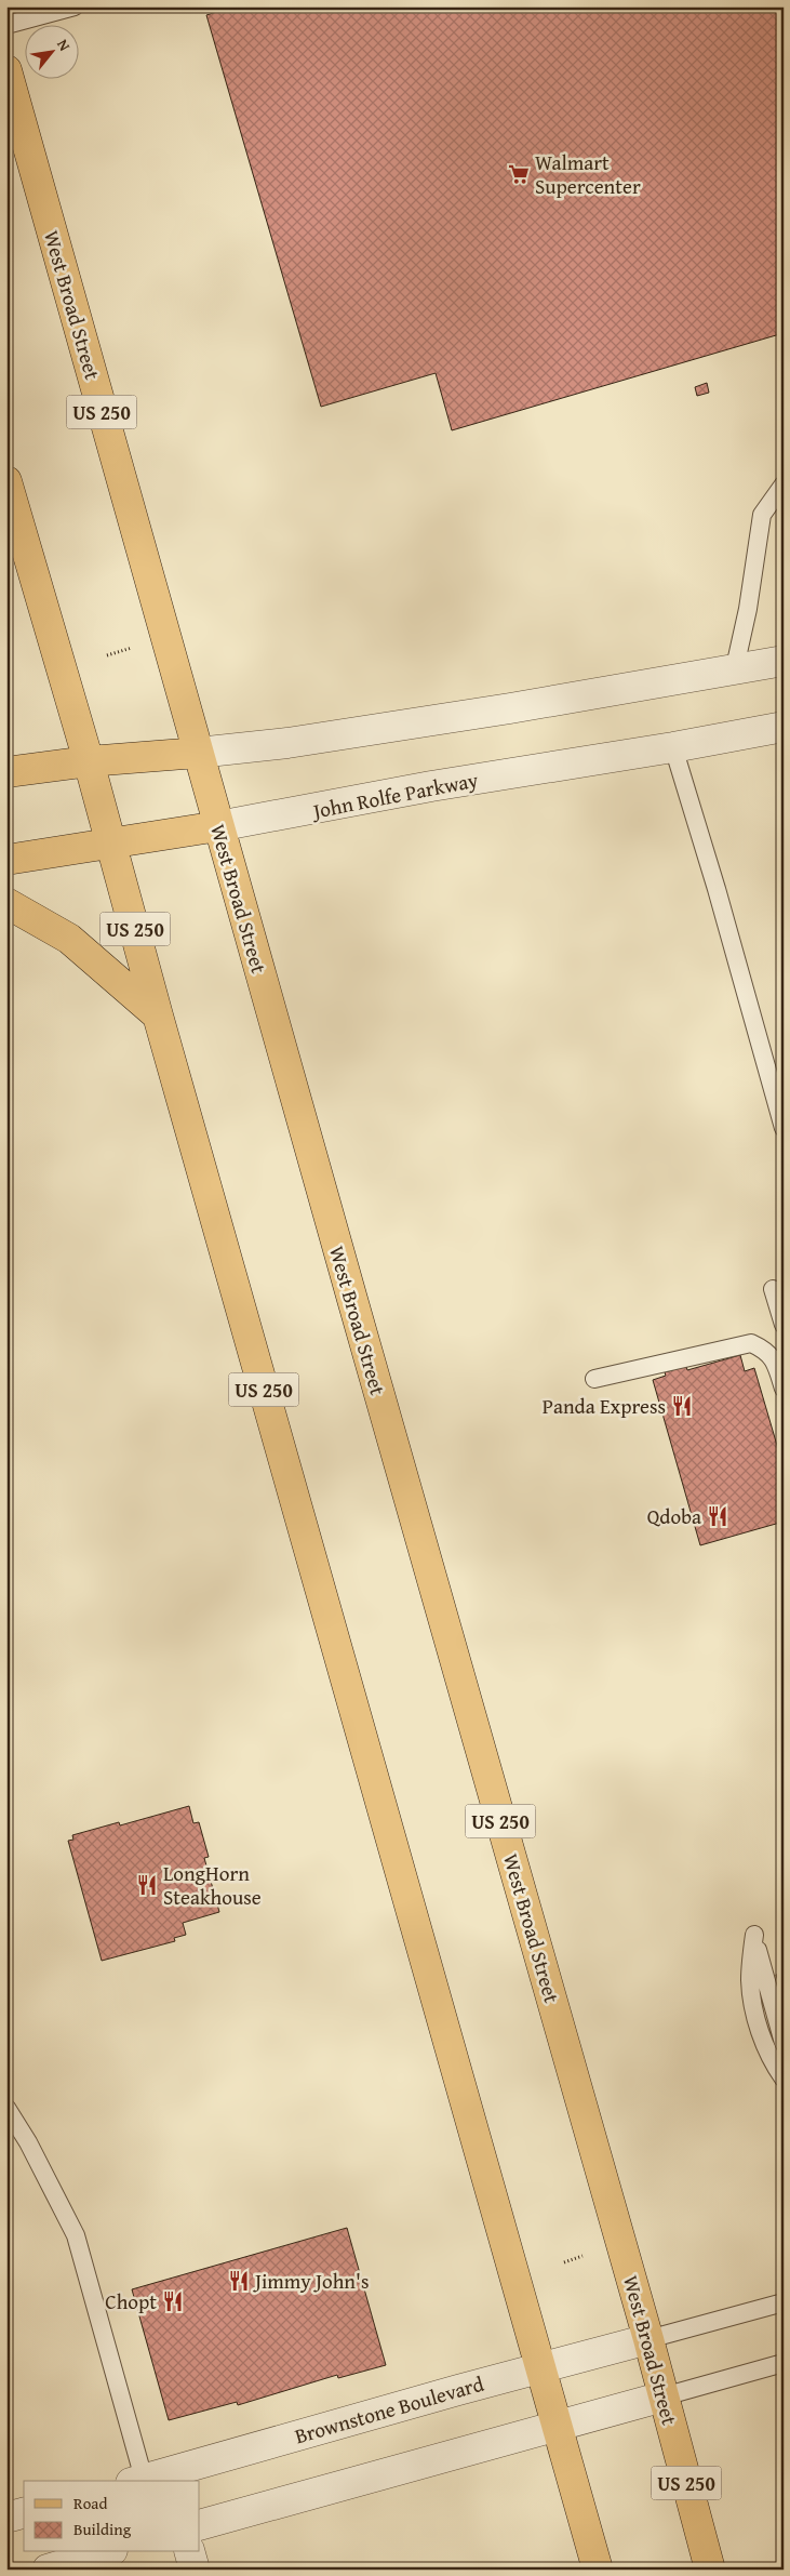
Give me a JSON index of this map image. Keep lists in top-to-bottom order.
{
  "streets": {
    "main road": ["West Broad Street", "US 250", "John Rolfe Parkway"],
    "street": ["Brownstone Boulevard"]
  },
  "crossings": [
    ["West Broad Street", "John Rolfe Parkway"],
    ["West Broad Street", "Brownstone Boulevard"],
    ["US 250", "John Rolfe Parkway"],
    ["US 250", "Brownstone Boulevard"]
  ],
  "places": {
    "supermarket": ["Walmart Supercenter"],
    "restaurant": [
      "Panda Express",
      "Qdoba",
      "LongHorn Steakhouse",
      "Jimmy John's",
      "Chopt"
    ]
  },
  "legend": ["Road", "Building"],
  "north": "top right"
}
